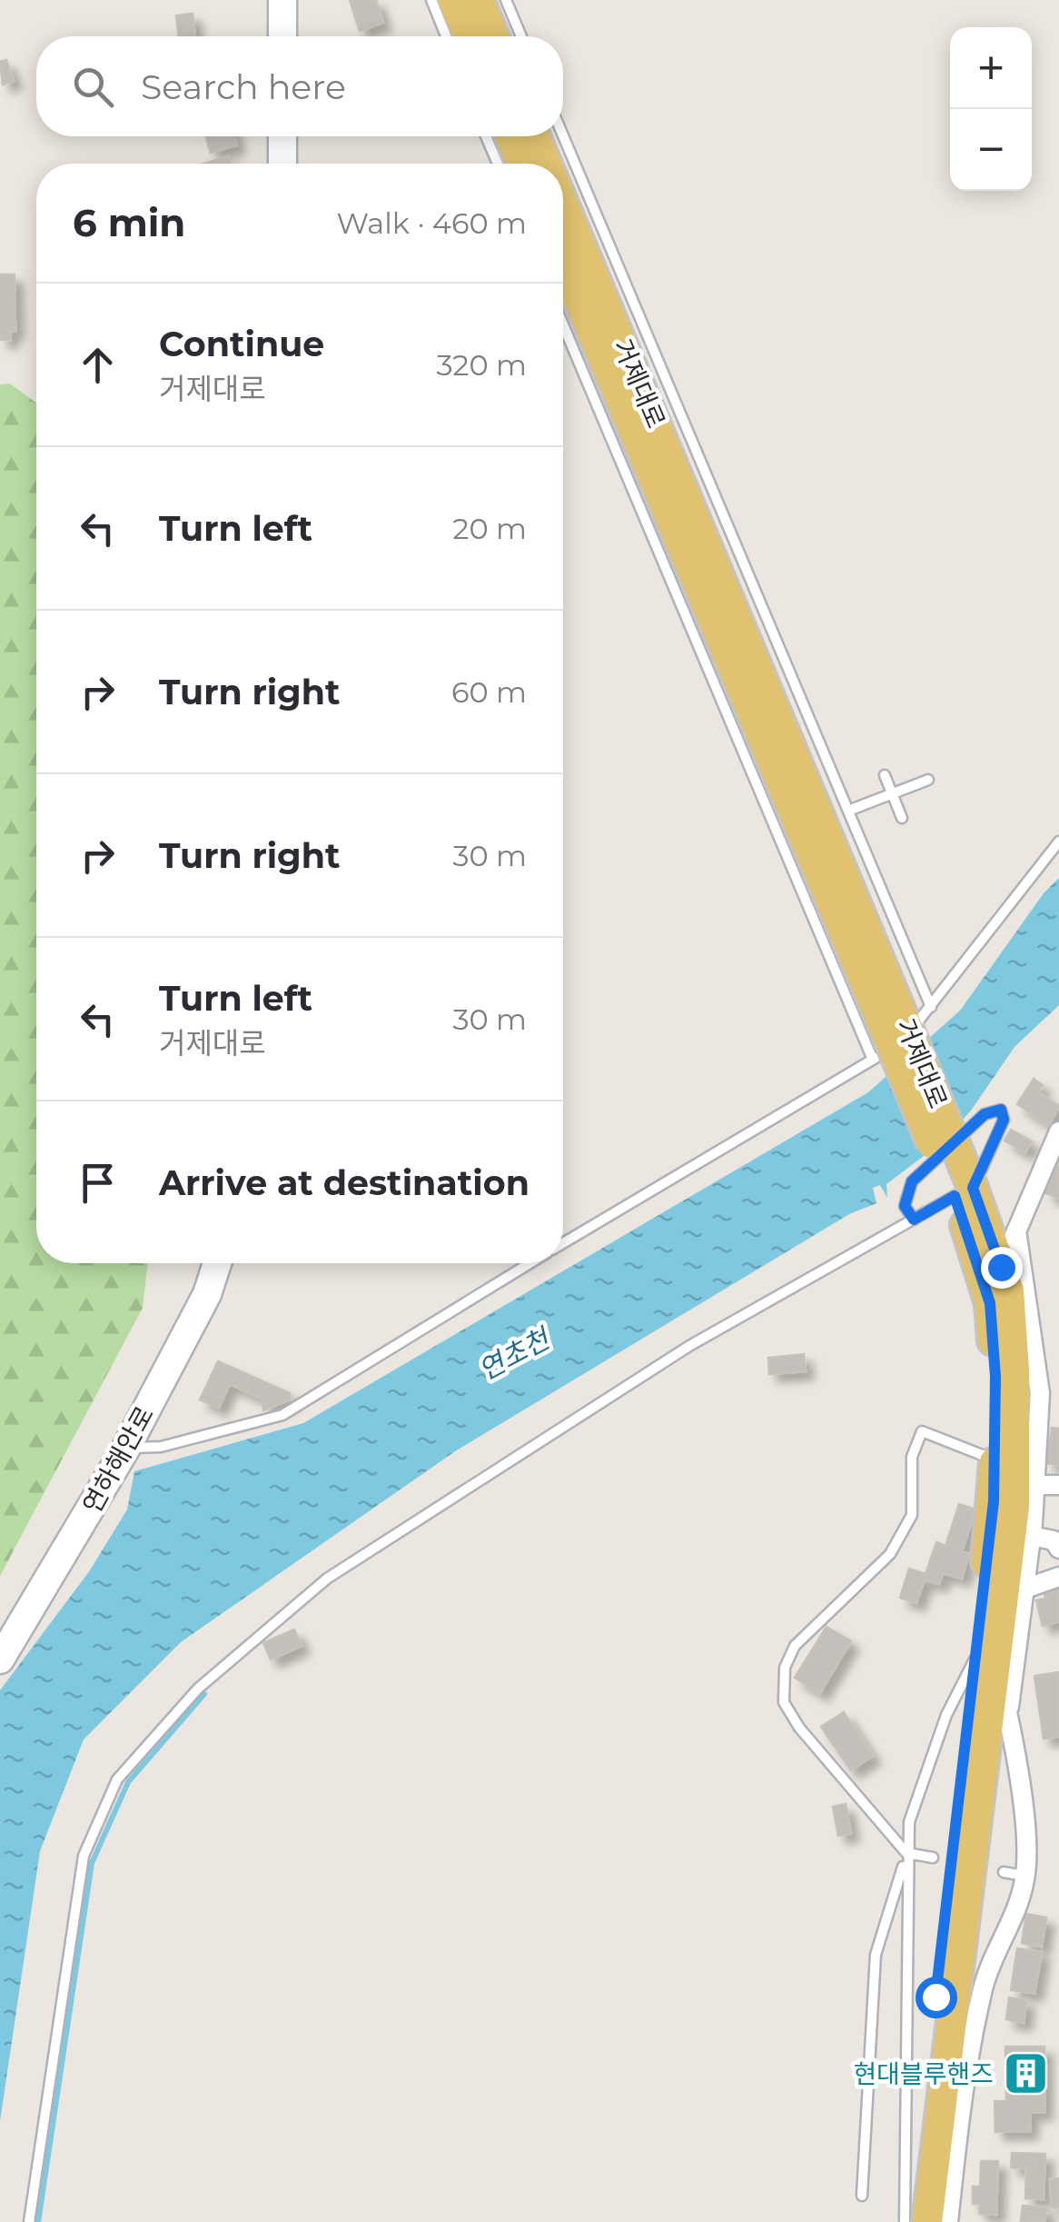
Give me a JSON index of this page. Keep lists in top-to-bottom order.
{
  "streets": {
    "main road": ["거제대로"],
    "street": ["연하해안로"]
  },
  "water": ["연초천"],
  "places": {
    "building": ["현대블루핸즈"]
  },
  "page": {
    "map_buttons": ["+", "−"],
    "search": "Search here",
    "heading": ["6 min", "Walk · 460 m"],
    "list": [
      ["Continue", "거제대로", "320 m"],
      ["Turn left", "20 m"],
      ["Turn right", "60 m"],
      ["Turn right", "30 m"],
      ["Turn left", "거제대로", "30 m"],
      "Arrive at destination"
    ]
  }
}
